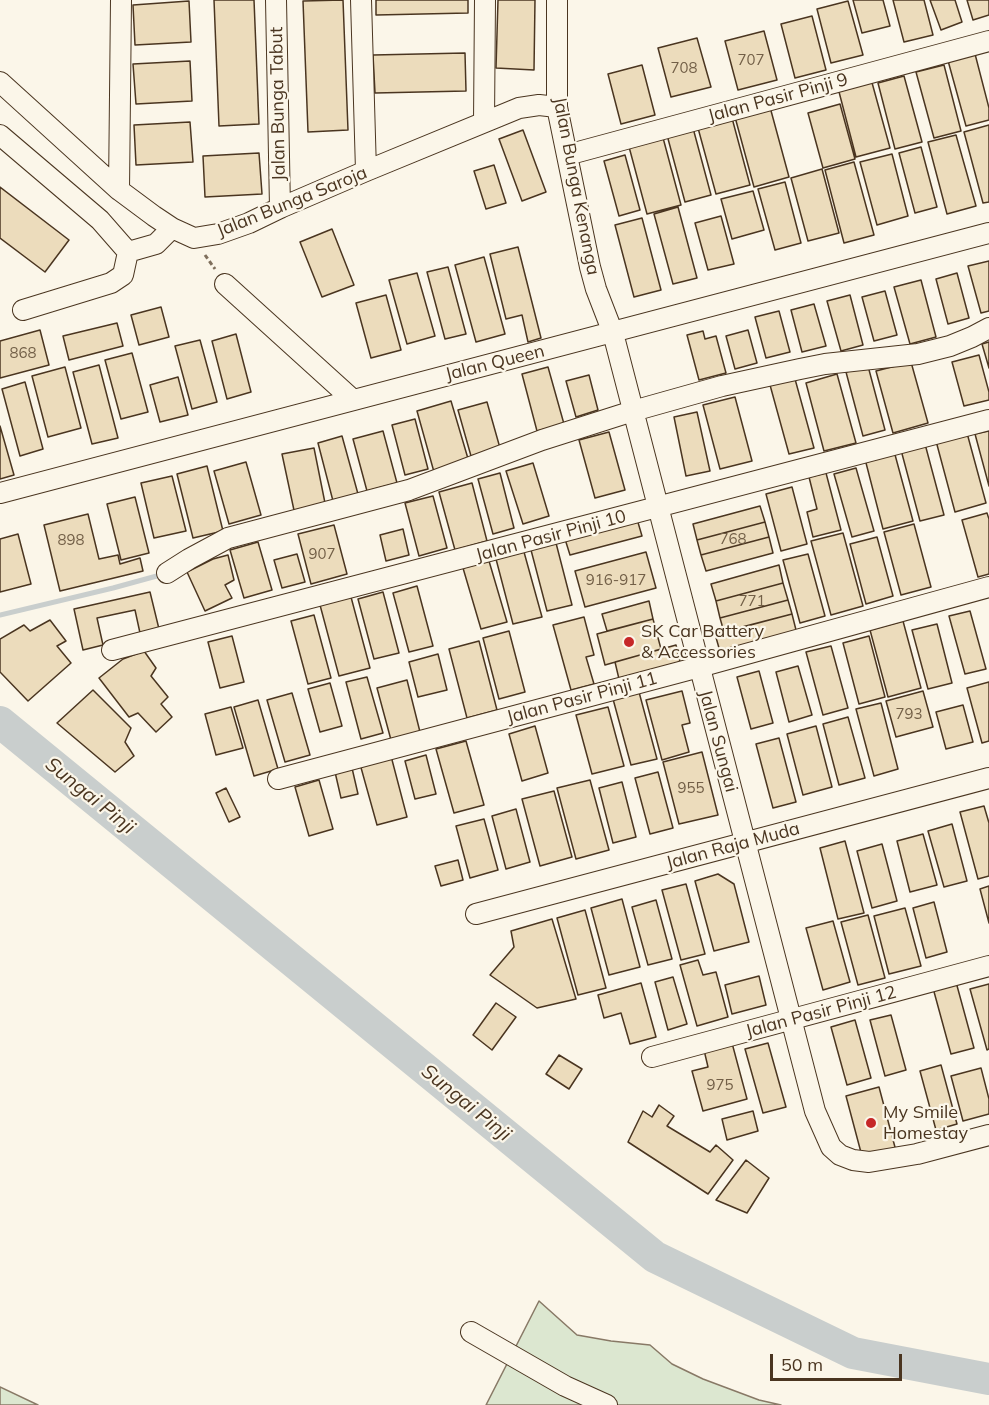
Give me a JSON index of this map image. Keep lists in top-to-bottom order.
{
  "streets": {
    "street": [
      "Jalan Pasir Pinji 9",
      "Jalan Bunga Tabut",
      "Jalan Bunga Kenanga",
      "Jalan Bunga Saroja",
      "Jalan Queen",
      "Jalan Pasir Pinji 10",
      "Jalan Pasir Pinji 11",
      "Jalan Sungai",
      "Jalan Raja Muda",
      "Jalan Pasir Pinji 12"
    ]
  },
  "crossings": [
    ["Jalan Pasir Pinji 9", "Jalan Bunga Kenanga"],
    ["Jalan Bunga Tabut", "Jalan Bunga Saroja"],
    ["Jalan Bunga Kenanga", "Jalan Bunga Saroja"],
    ["Jalan Bunga Kenanga", "Jalan Queen"],
    ["Jalan Bunga Kenanga", "Jalan Sungai"],
    ["Jalan Queen", "Jalan Sungai"],
    ["Jalan Pasir Pinji 10", "Jalan Sungai"],
    ["Jalan Pasir Pinji 11", "Jalan Sungai"],
    ["Jalan Sungai", "Jalan Raja Muda"],
    ["Jalan Sungai", "Jalan Pasir Pinji 12"]
  ],
  "water": ["Sungai Pinji"],
  "places": ["SK Car Battery & Accessories", "My Smile Homestay"],
  "house_numbers": [
    "707",
    "708",
    "868",
    "768",
    "898",
    "907",
    "916-917",
    "771",
    "793",
    "955",
    "975"
  ],
  "scale_bar": "50 m"
}
